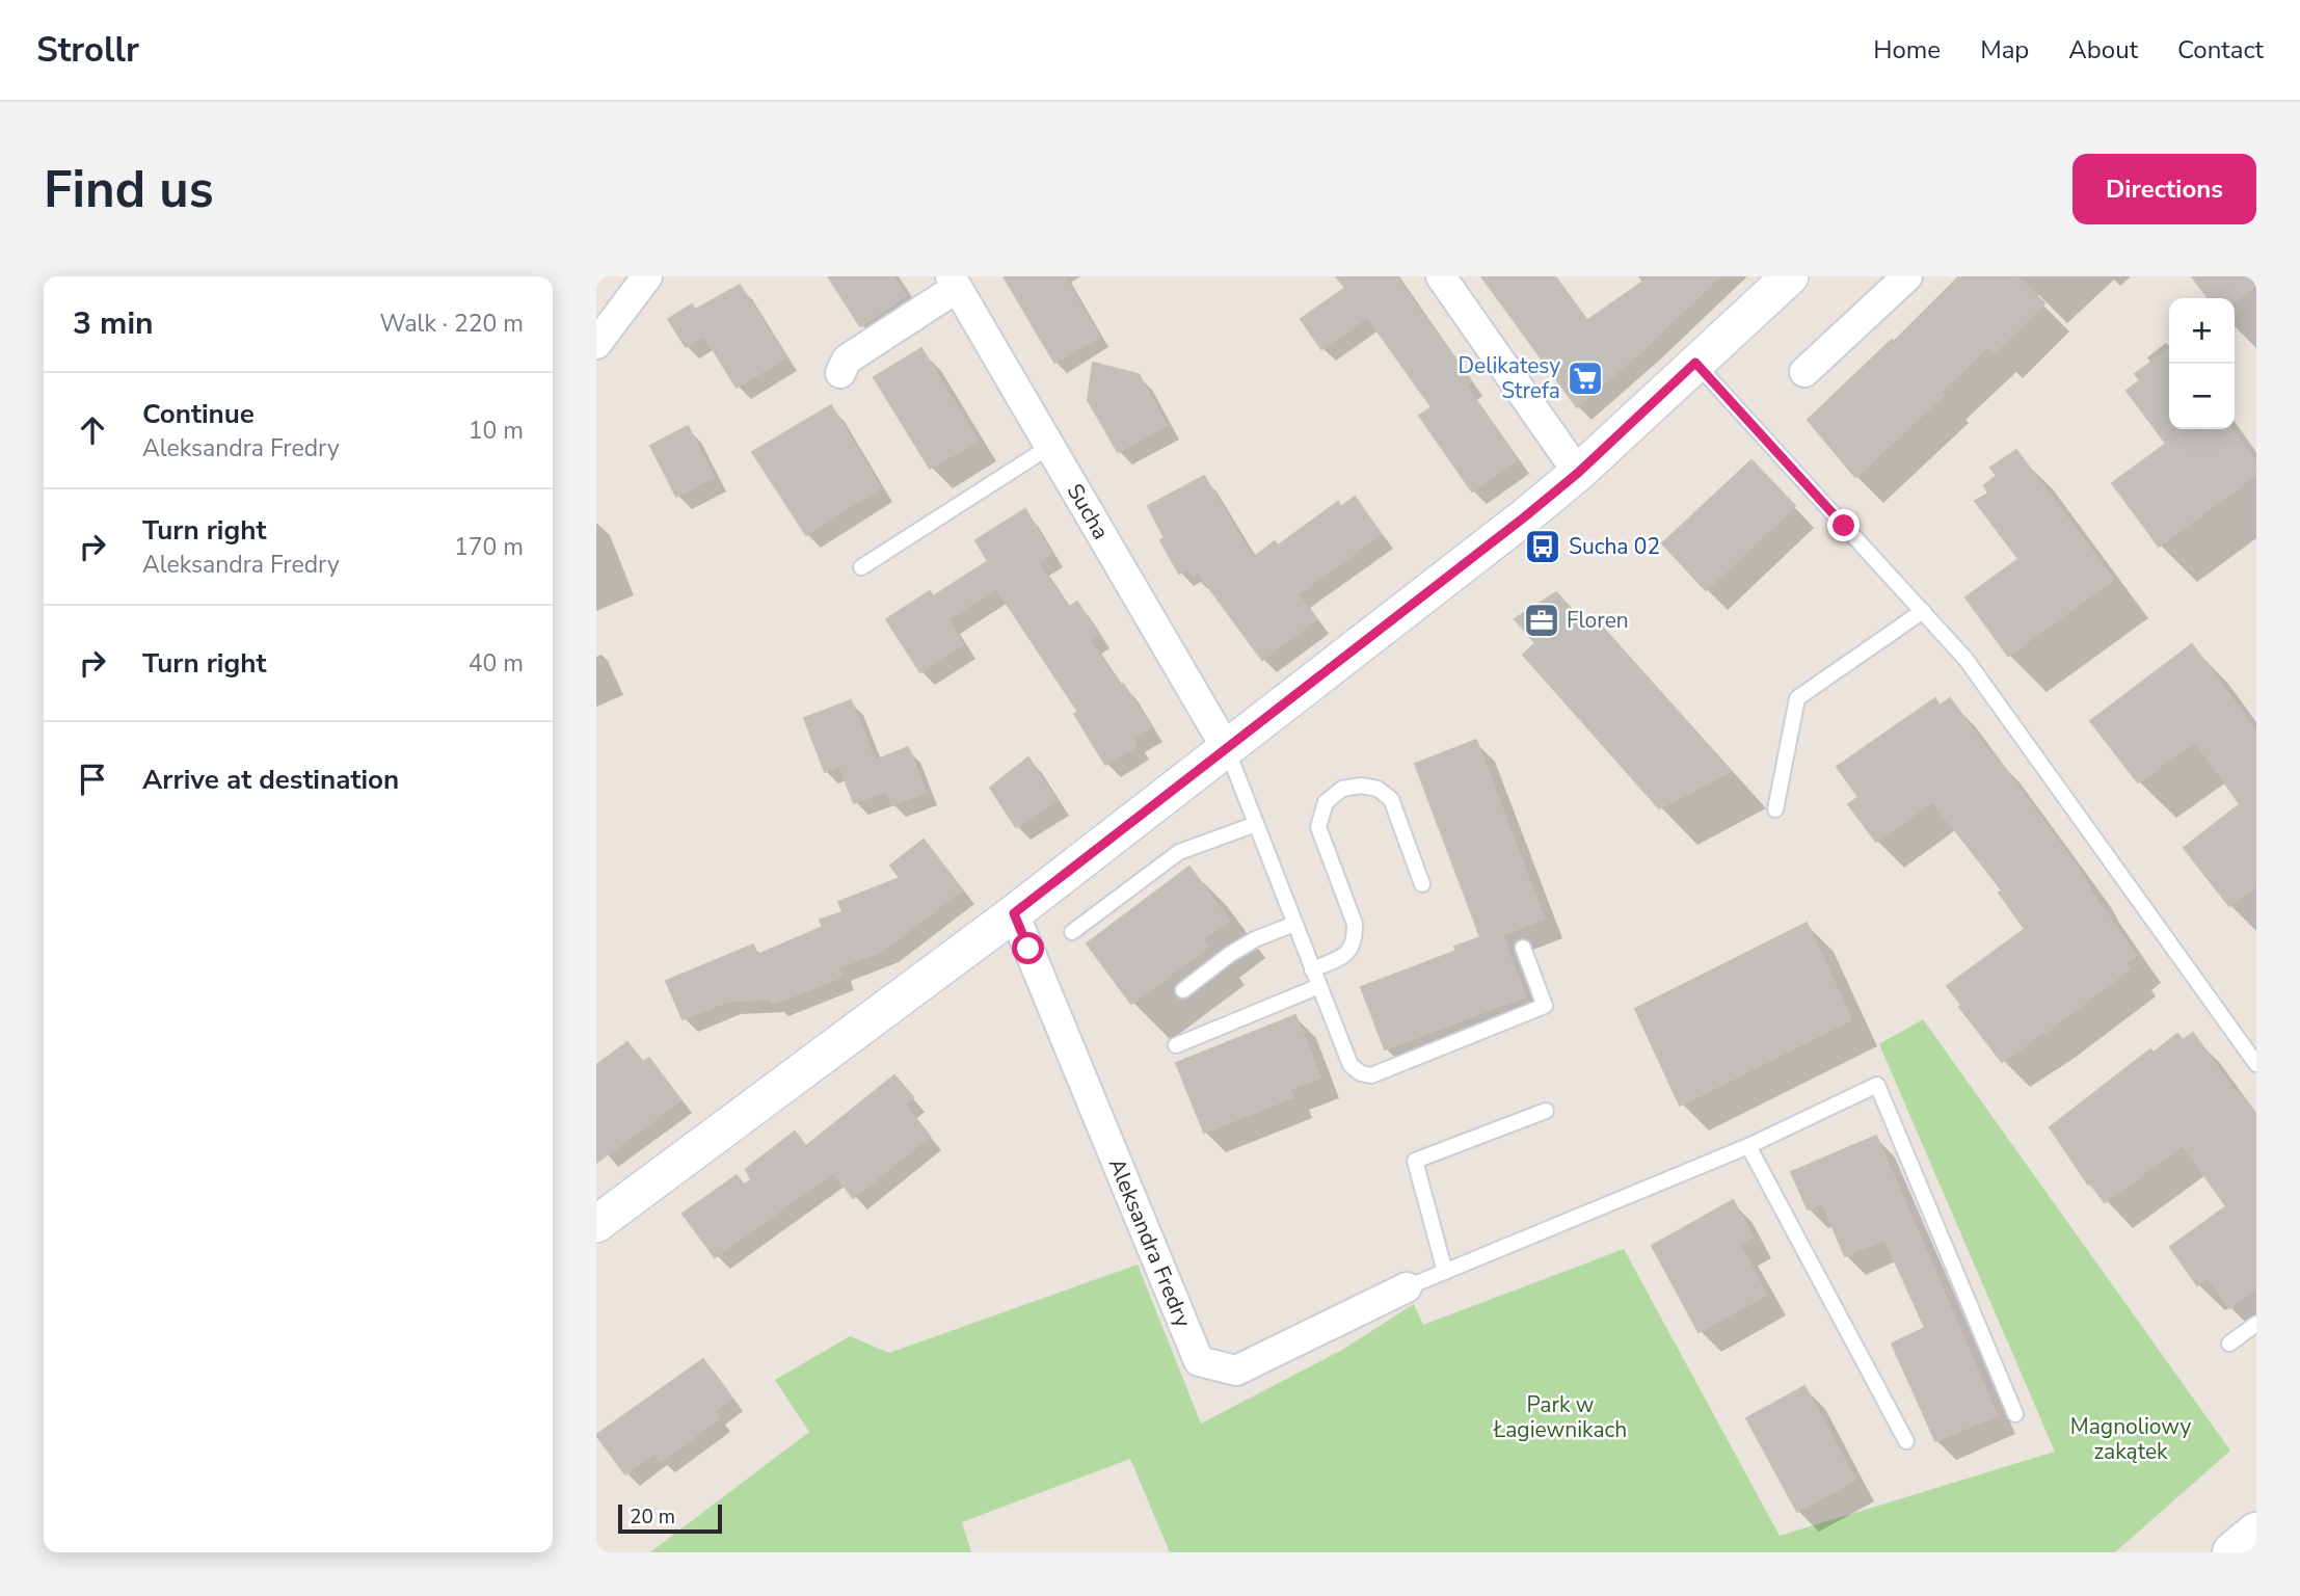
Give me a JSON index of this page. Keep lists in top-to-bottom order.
{
  "streets": {
    "street": ["Sucha", "Aleksandra Fredry"]
  },
  "parks": ["Park w Łagiewnikach", "Magnoliowy zakątek"],
  "places": {
    "supermarket": ["Delikatesy Strefa"],
    "bus stop": ["Sucha 02"],
    "office": ["Floren"]
  },
  "scale_bar": "20 m",
  "page": {
    "header": "Strollr",
    "nav": [
      "Home",
      "Map",
      "About",
      "Contact"
    ],
    "buttons": "Directions",
    "title": "Find us",
    "heading": ["3 min", "Walk · 220 m"],
    "map_buttons": ["+", "−"],
    "list": [
      ["Continue", "Aleksandra Fredry", "10 m"],
      ["Turn right", "Aleksandra Fredry", "170 m"],
      ["Turn right", "40 m"],
      "Arrive at destination"
    ],
    "scale": "20 m"
  }
}
